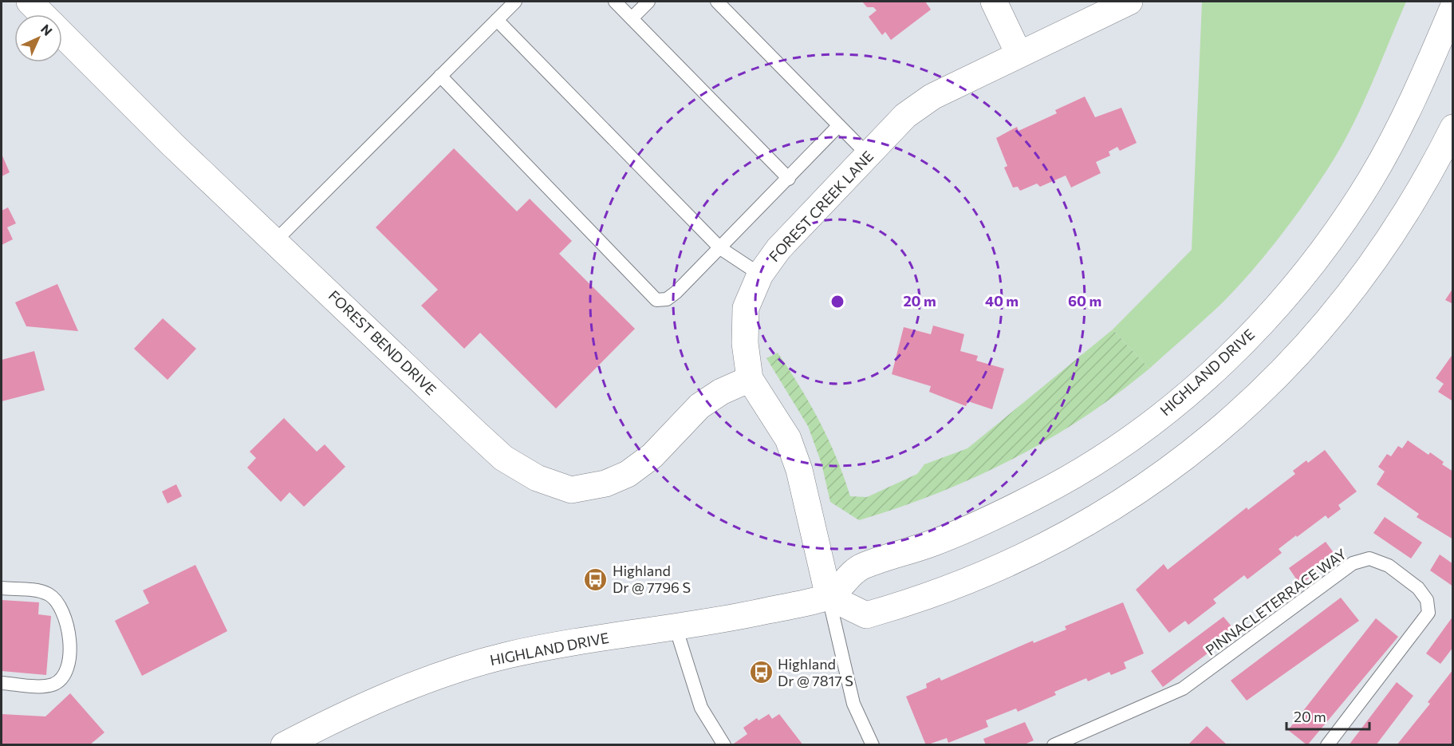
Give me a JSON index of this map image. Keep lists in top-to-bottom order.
{
  "streets": {
    "main road": ["FOREST CREEK LANE", "FOREST BEND DRIVE", "HIGHLAND DRIVE"],
    "lane": ["PINNACLETERRACE WAY"]
  },
  "crossings": [
    ["FOREST CREEK LANE", "FOREST BEND DRIVE"],
    ["FOREST CREEK LANE", "HIGHLAND DRIVE"]
  ],
  "places": {
    "bus stop": ["Highland Dr @ 7796 S", "Highland Dr @ 7817 S"]
  },
  "scale_bar": "20 m",
  "north": "top right",
  "rings": ["20 m", "40 m", "60 m"]
}
